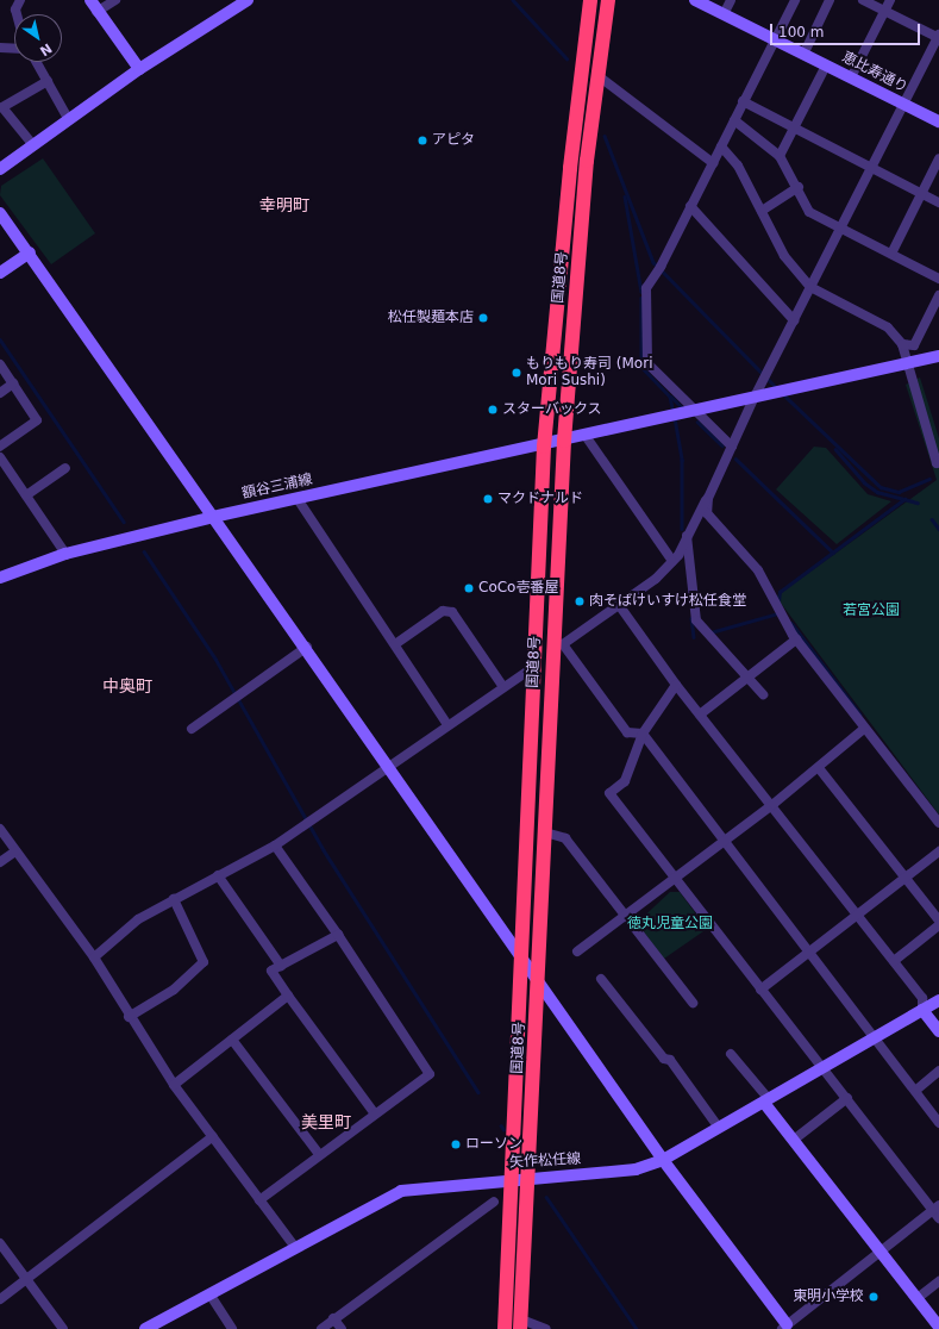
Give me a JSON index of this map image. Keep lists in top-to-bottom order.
{
  "streets": {
    "highway": ["国道8号"],
    "street": ["恵比寿通り", "額谷三浦線", "矢作松任線"]
  },
  "crossings": [
    ["国道8号", "額谷三浦線"],
    ["国道8号", "矢作松任線"]
  ],
  "districts": ["幸明町", "中奥町", "美里町"],
  "parks": ["若宮公園", "徳丸児童公園"],
  "places": [
    "アピタ",
    "松任製麺本店",
    "もりもり寿司 (Mori Mori Sushi)",
    "スターバックス",
    "マクドナルド",
    "CoCo壱番屋",
    "肉そばけいすけ松任食堂",
    "ローソン",
    "東明小学校"
  ],
  "scale_bar": "100 m",
  "north": "bottom right"
}
